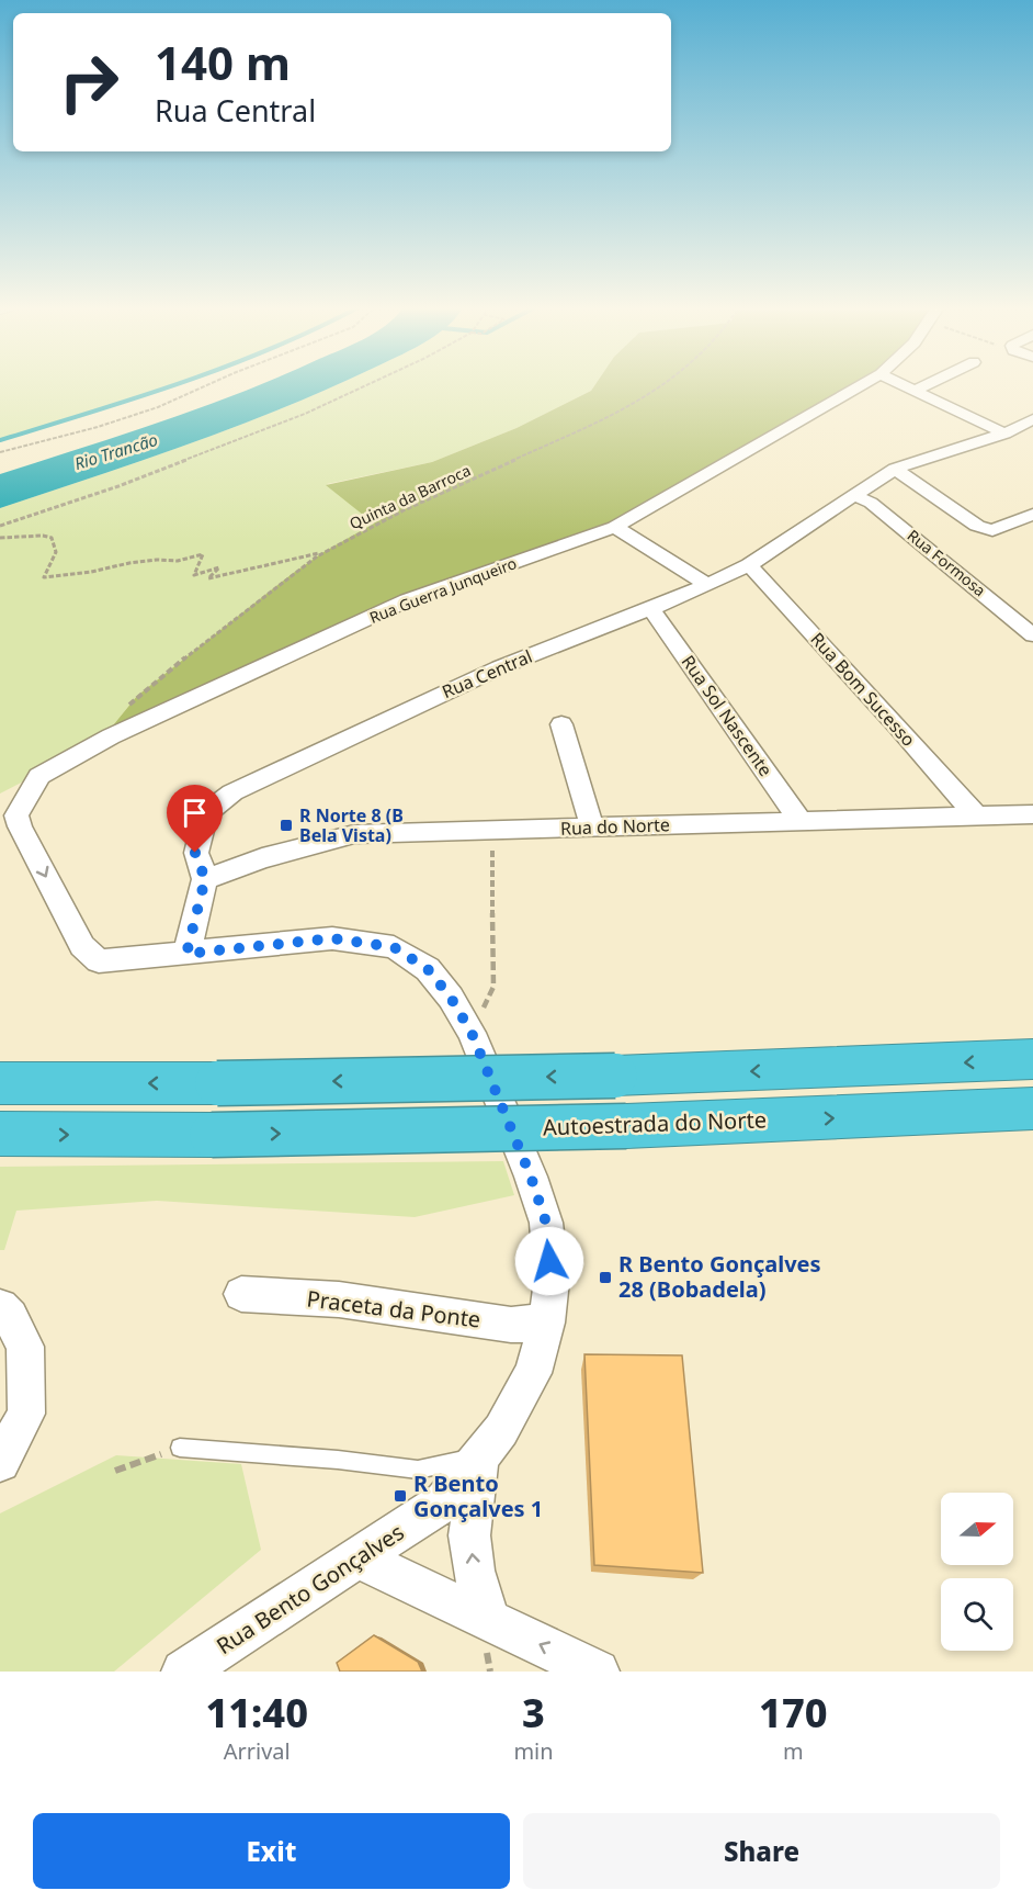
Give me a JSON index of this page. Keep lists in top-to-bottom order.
{
  "streets": {
    "highway": ["Autoestrada do Norte"],
    "street": [
      "Rua Formosa",
      "Rua Guerra Junqueiro",
      "Rua Central",
      "Rua Bom Sucesso",
      "Rua Sol Nascente",
      "Rua do Norte",
      "Praceta da Ponte",
      "Rua Bento Gonçalves"
    ],
    "path": ["Quinta da Barroca"]
  },
  "crossings": [
    ["Quinta da Barroca", "Rua Guerra Junqueiro"],
    ["Rua Formosa", "Rua Central"],
    ["Rua Guerra Junqueiro", "Rua Bento Gonçalves"],
    ["Rua Central", "Rua Bom Sucesso"],
    ["Rua Central", "Rua Sol Nascente"],
    ["Rua Central", "Rua do Norte"],
    ["Rua Central", "Rua Bento Gonçalves"],
    ["Rua Bom Sucesso", "Rua do Norte"],
    ["Rua Sol Nascente", "Rua do Norte"],
    ["Praceta da Ponte", "Rua Bento Gonçalves"]
  ],
  "water": ["Rio Trancão"],
  "places": {
    "transit": ["R Norte 8 (B Bela Vista)", "R Bento Gonçalves 28 (Bobadela)", "R Bento Gonçalves 1"]
  },
  "north": "right",
  "page": {
    "turn": ["140 m", "Rua Central"],
    "eta": [
      "11:40",
      "Arrival",
      "3",
      "min",
      "170",
      "m"
    ],
    "buttons": ["Exit", "Share"]
  }
}
